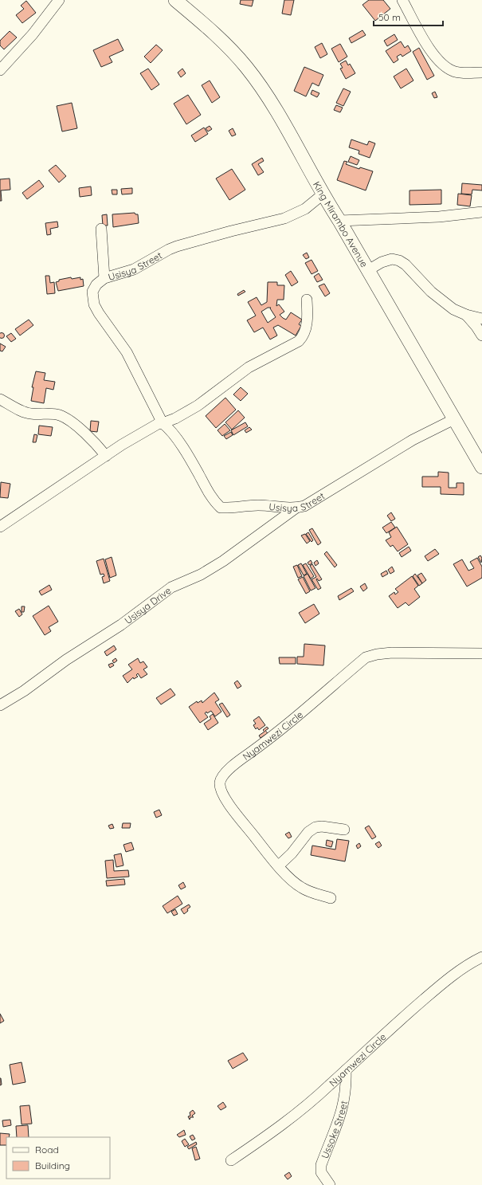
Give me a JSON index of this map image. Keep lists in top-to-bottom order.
{
  "streets": {
    "main road": ["King Mirambo Avenue"],
    "street": [
      "Usisya Street",
      "Usisya Drive",
      "Nyamwezi Circle",
      "Ussoke Street"
    ]
  },
  "crossings": [
    ["King Mirambo Avenue", "Usisya Street"],
    ["Usisya Street", "Usisya Drive"],
    ["Nyamwezi Circle", "Ussoke Street"]
  ],
  "legend": ["Road", "Building"],
  "scale_bar": "50 m"
}
